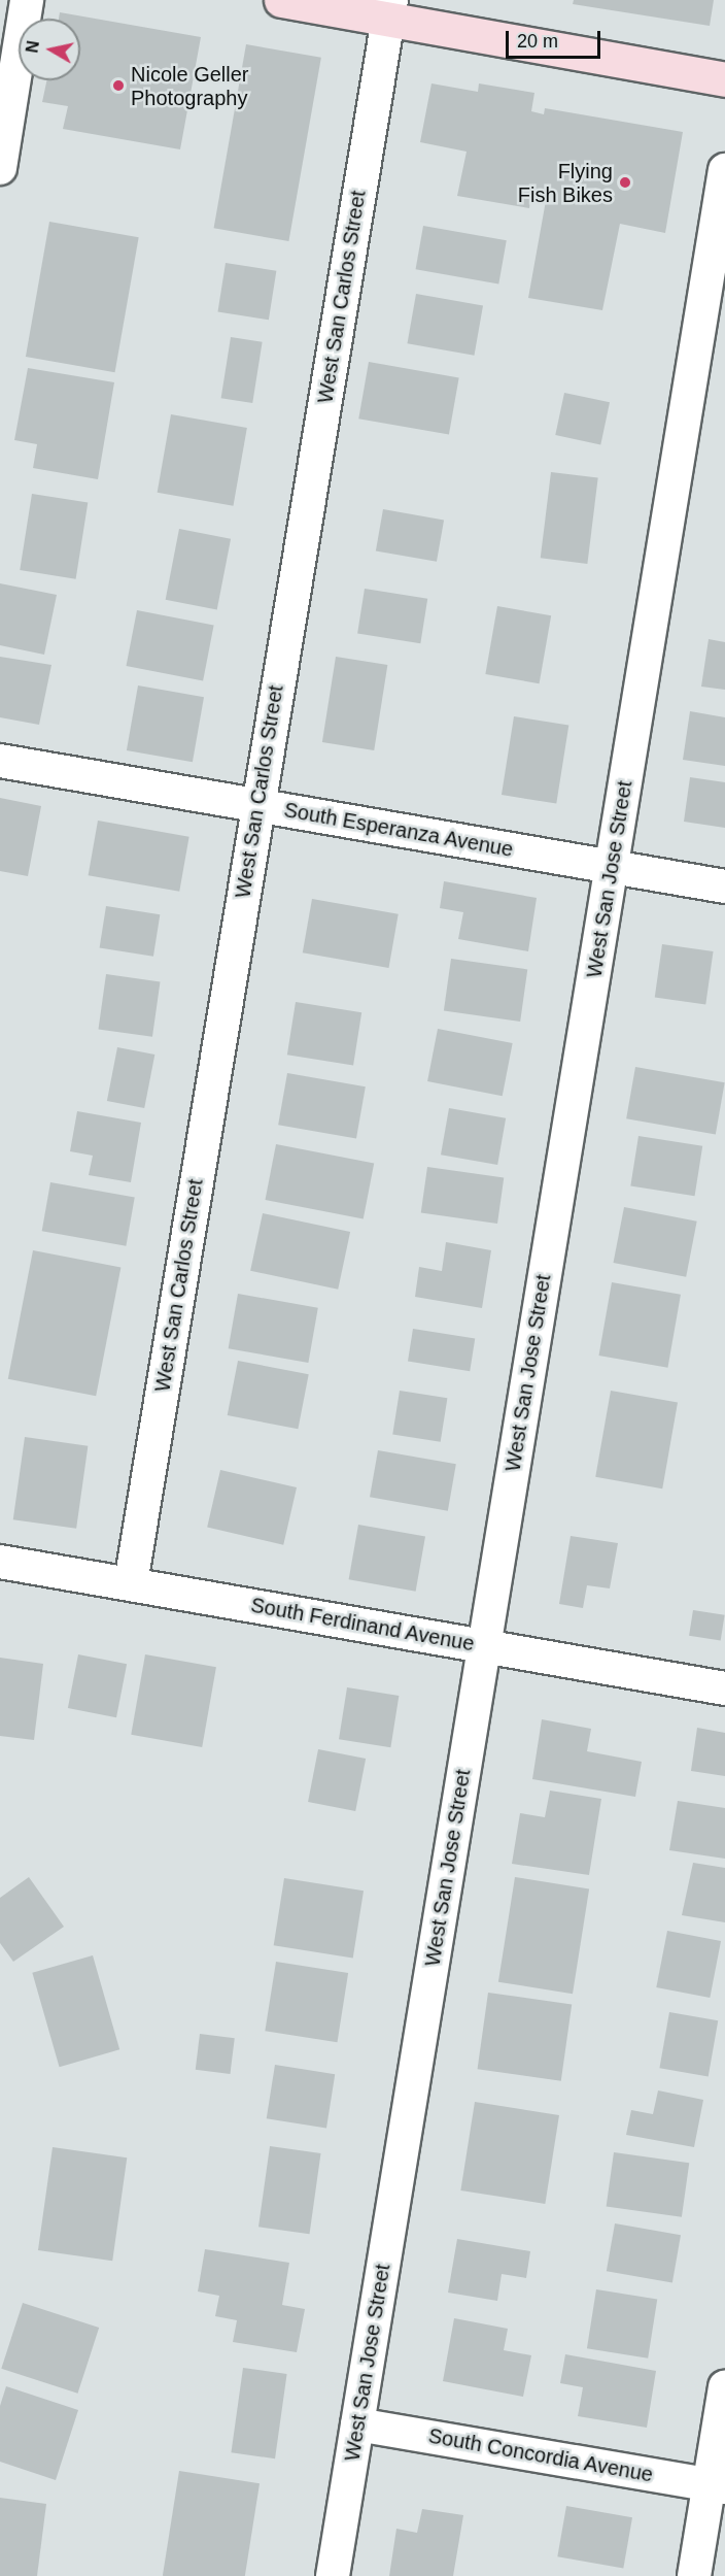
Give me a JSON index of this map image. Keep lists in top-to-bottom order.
{
  "streets": {
    "street": [
      "West San Carlos Street",
      "South Esperanza Avenue",
      "West San Jose Street",
      "South Ferdinand Avenue",
      "South Concordia Avenue"
    ]
  },
  "crossings": [
    ["West San Carlos Street", "South Esperanza Avenue"],
    ["West San Carlos Street", "South Ferdinand Avenue"],
    ["South Esperanza Avenue", "West San Jose Street"],
    ["West San Jose Street", "South Ferdinand Avenue"],
    ["West San Jose Street", "South Concordia Avenue"]
  ],
  "places": ["Nicole Geller Photography", "Flying Fish Bikes"],
  "scale_bar": "20 m",
  "north": "left"
}
